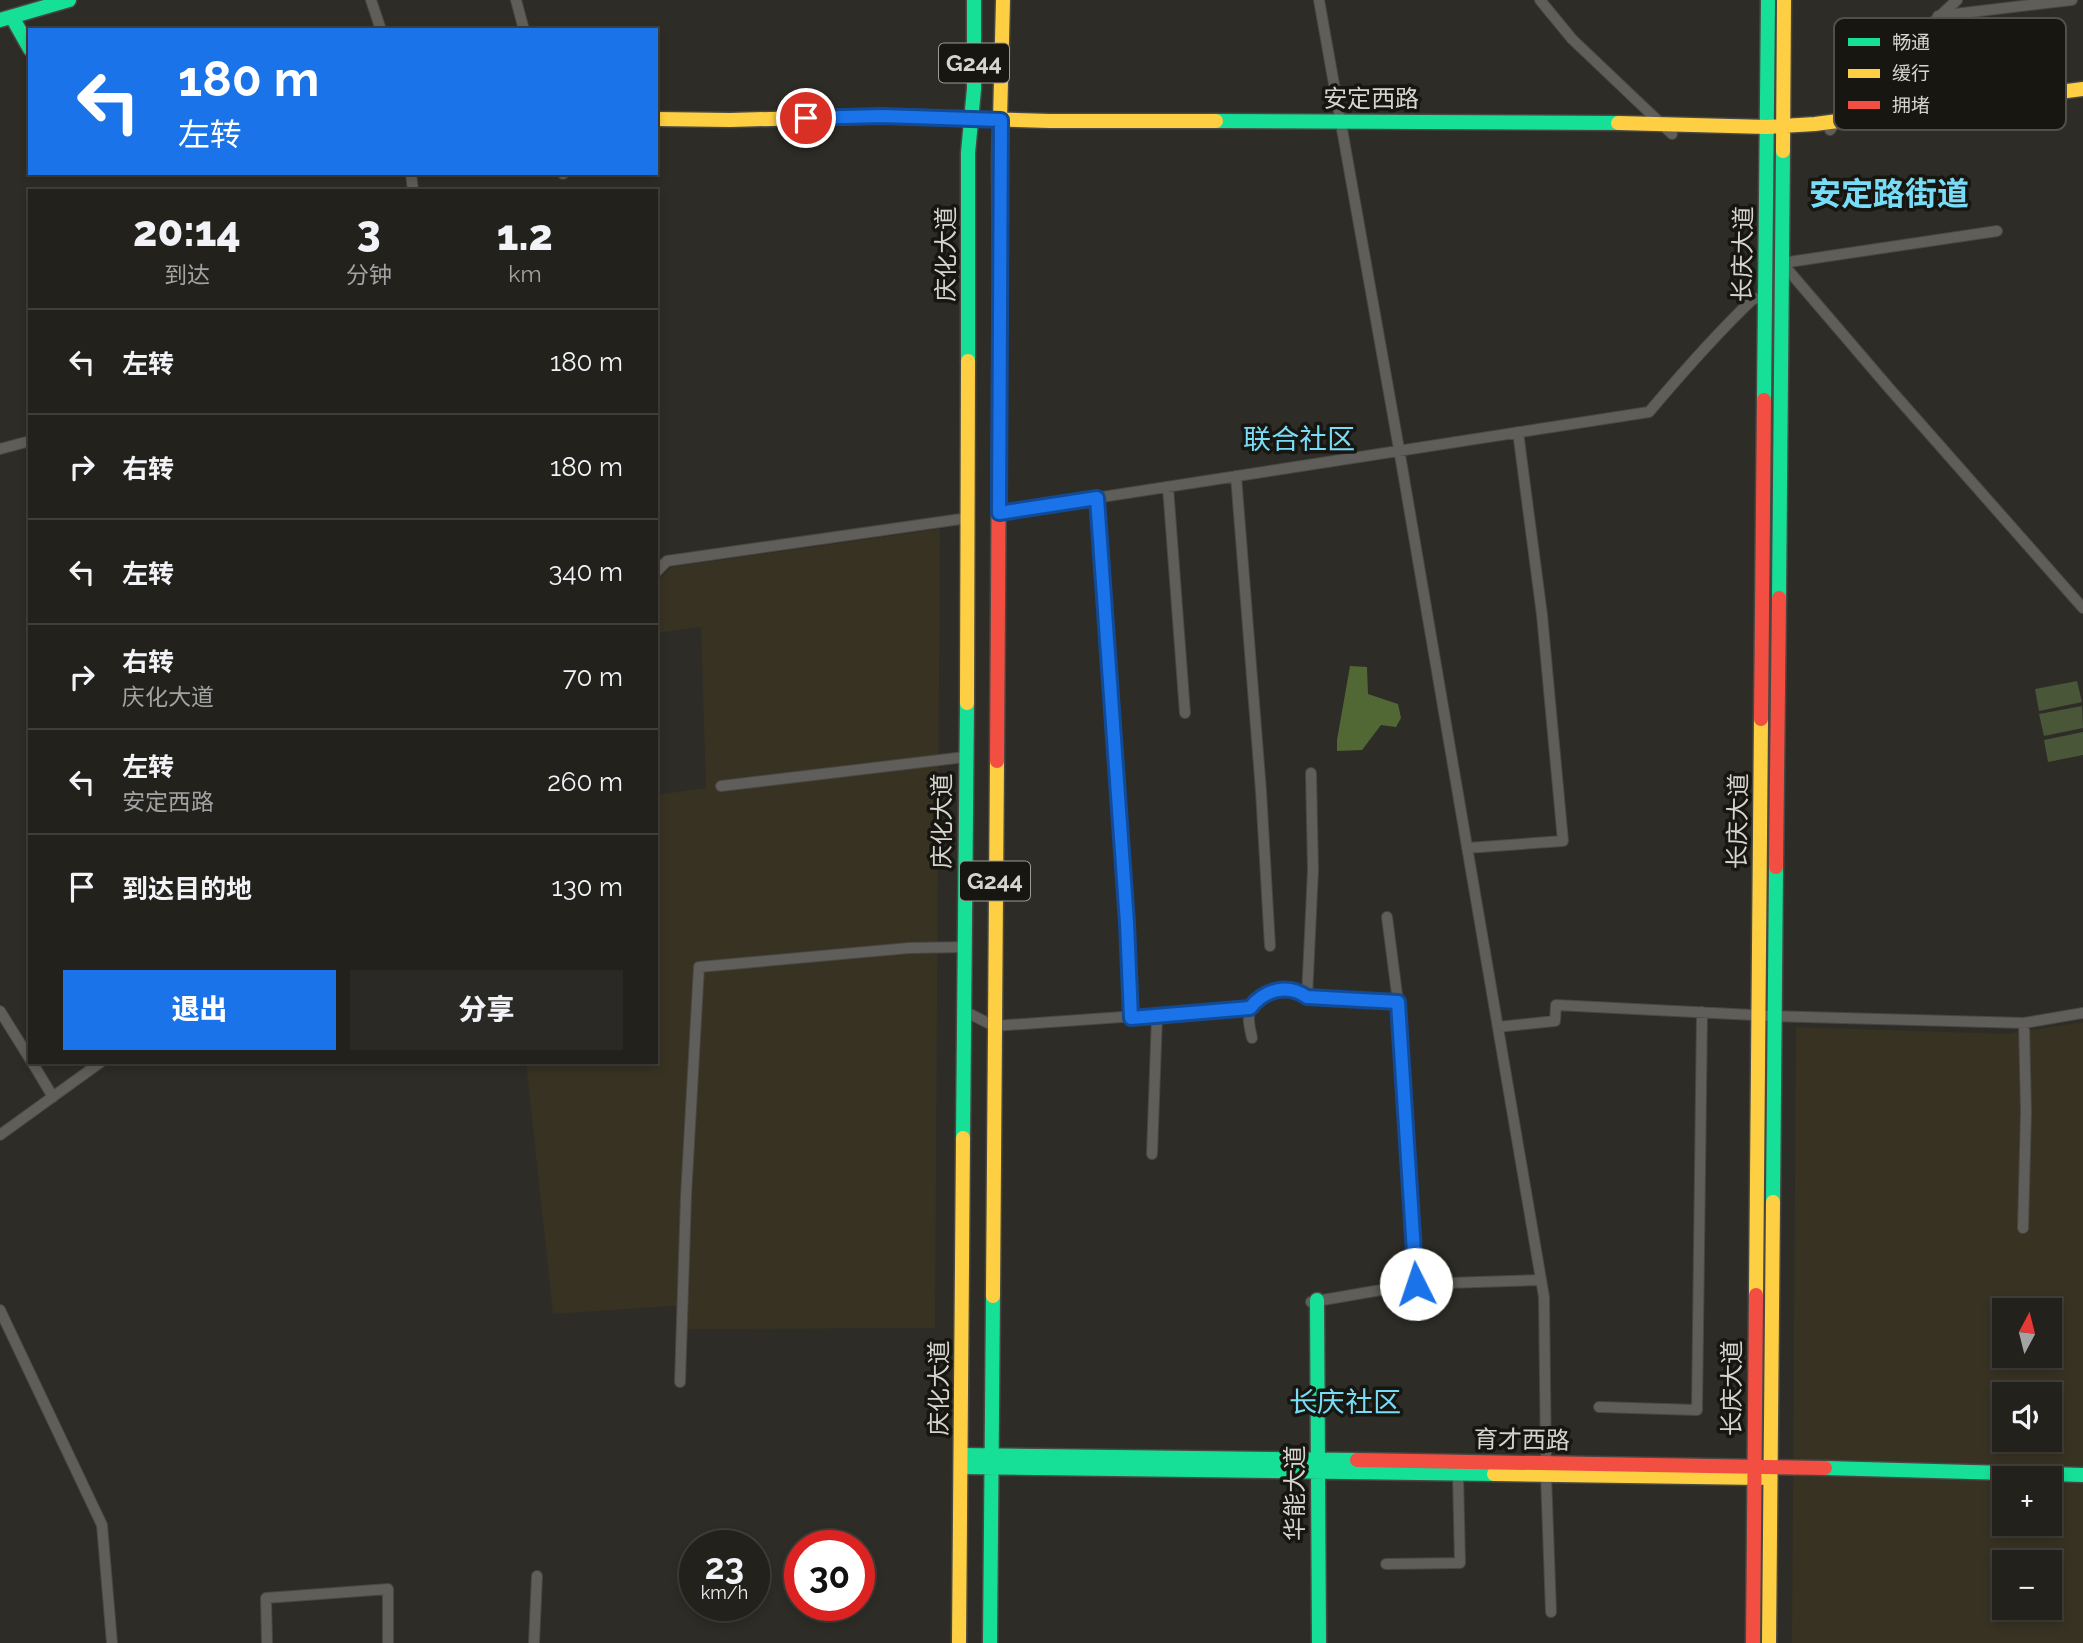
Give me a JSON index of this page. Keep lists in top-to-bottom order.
{
  "streets": {
    "main road": [
      "G244",
      "安定西路",
      "庆化大道",
      "长庆大道",
      "育才西路",
      "华能大道"
    ]
  },
  "crossings": [
    ["G244", "安定西路"],
    ["G244", "育才西路"],
    ["安定西路", "庆化大道"],
    ["安定西路", "长庆大道"],
    ["庆化大道", "育才西路"],
    ["长庆大道", "育才西路"],
    ["育才西路", "华能大道"]
  ],
  "districts": ["安定路街道", "联合社区", "长庆社区"],
  "legend": ["畅通", "缓行", "拥堵"],
  "north": "top",
  "page": {
    "turn": ["180 m", "左转"],
    "eta": [
      "20:14",
      "到达",
      "3",
      "分钟",
      "1.2",
      "km"
    ],
    "list": [
      {
        "name": "左转",
        "value": "180 m"
      },
      {
        "name": "右转",
        "value": "180 m"
      },
      {
        "name": "左转",
        "value": "340 m"
      },
      {
        "name": "右转",
        "note": "庆化大道",
        "value": "70 m"
      },
      {
        "name": "左转",
        "note": "安定西路",
        "value": "260 m"
      },
      {
        "name": "到达目的地",
        "value": "130 m"
      }
    ],
    "buttons": ["退出", "分享"],
    "map_buttons": ["+", "−"],
    "speed": "23 km/h",
    "limit": "30"
  }
}
